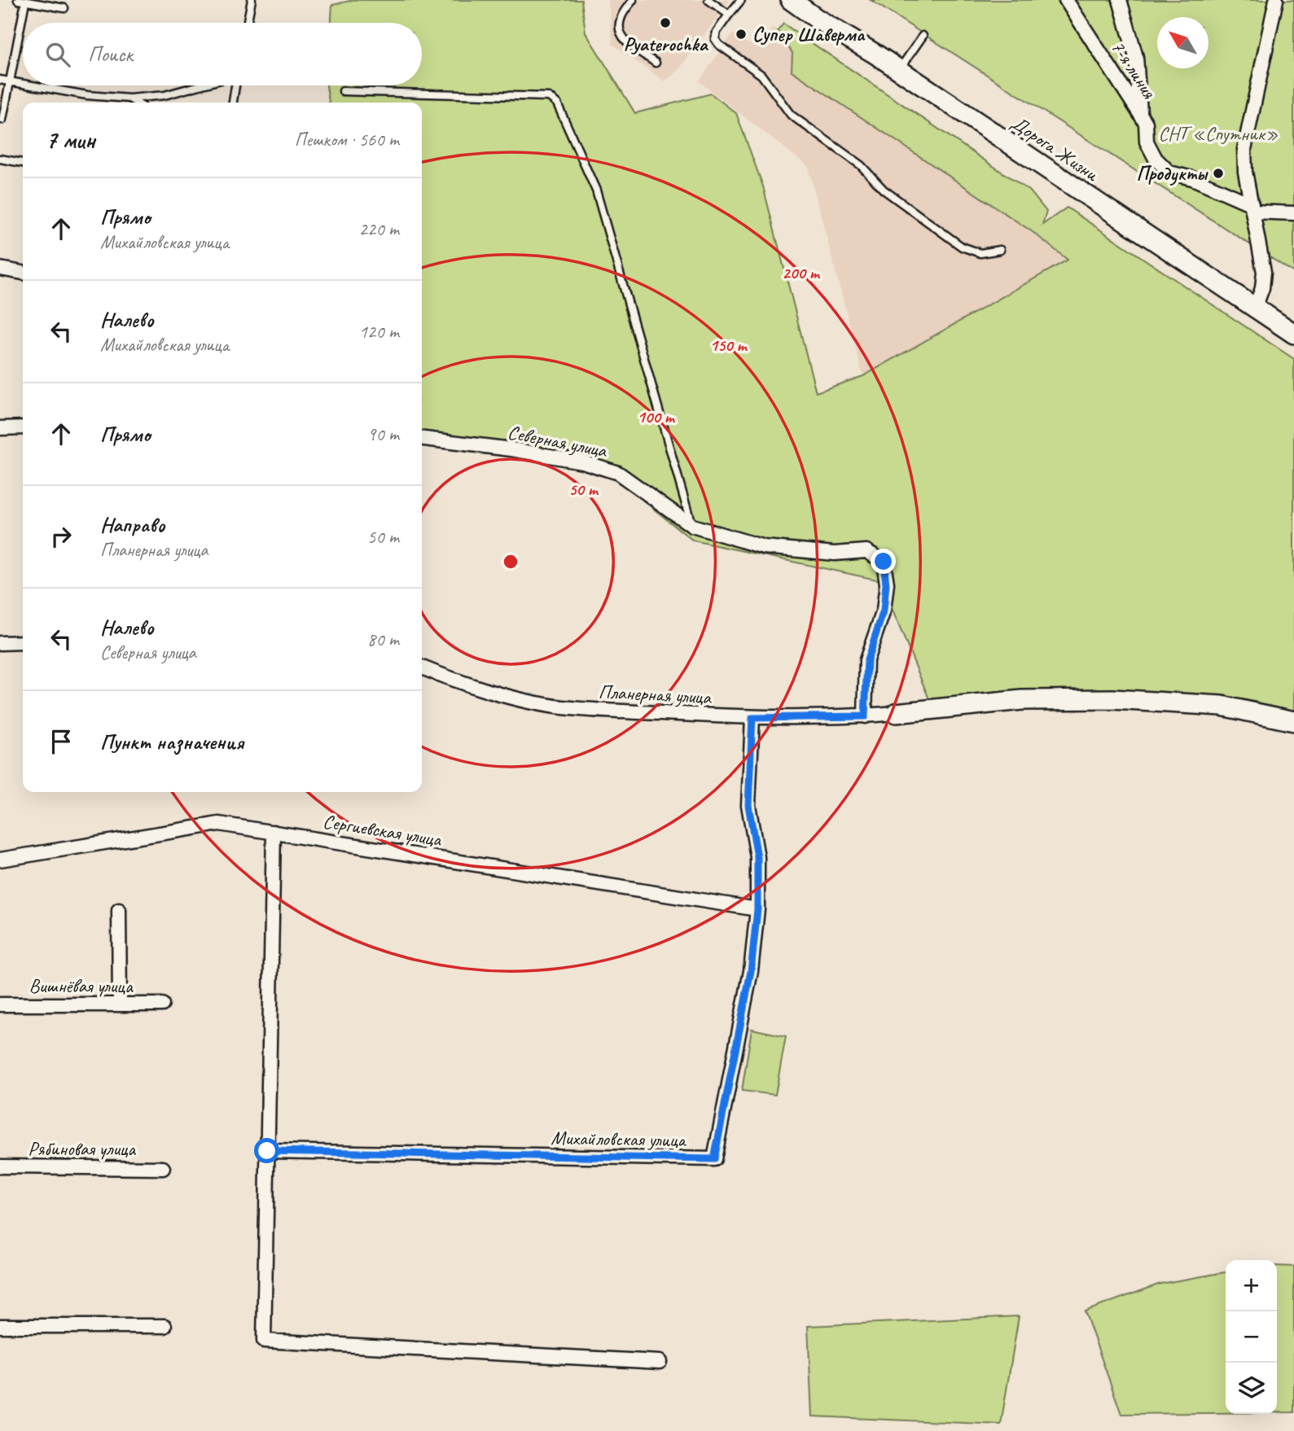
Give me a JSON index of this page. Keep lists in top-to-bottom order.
{
  "streets": {
    "main road": ["Дорога Жизни"],
    "street": [
      "7-я линия",
      "Северная улица",
      "Планерная улица",
      "Сергиевская улица",
      "Вишнёвая улица",
      "Михайловская улица",
      "Рябиновая улица"
    ]
  },
  "crossings": [
    ["Северная улица", "Планерная улица"],
    ["Сергиевская улица", "Михайловская улица"]
  ],
  "parks": ["СНТ «Спутник»"],
  "places": ["Pyaterochka", "Супер Шаверма", "Продукты"],
  "north": "top left",
  "page": {
    "search": "Поиск",
    "heading": ["7 мин", "Пешком · 560 m"],
    "list": [
      ["Прямо", "Михайловская улица", "220 m"],
      ["Налево", "Михайловская улица", "120 m"],
      ["Прямо", "90 m"],
      ["Направо", "Планерная улица", "50 m"],
      ["Налево", "Северная улица", "80 m"],
      "Пункт назначения"
    ],
    "map_buttons": ["+", "−"]
  },
  "rings": [
    "200 m",
    "150 m",
    "100 m",
    "50 m"
  ]
}
